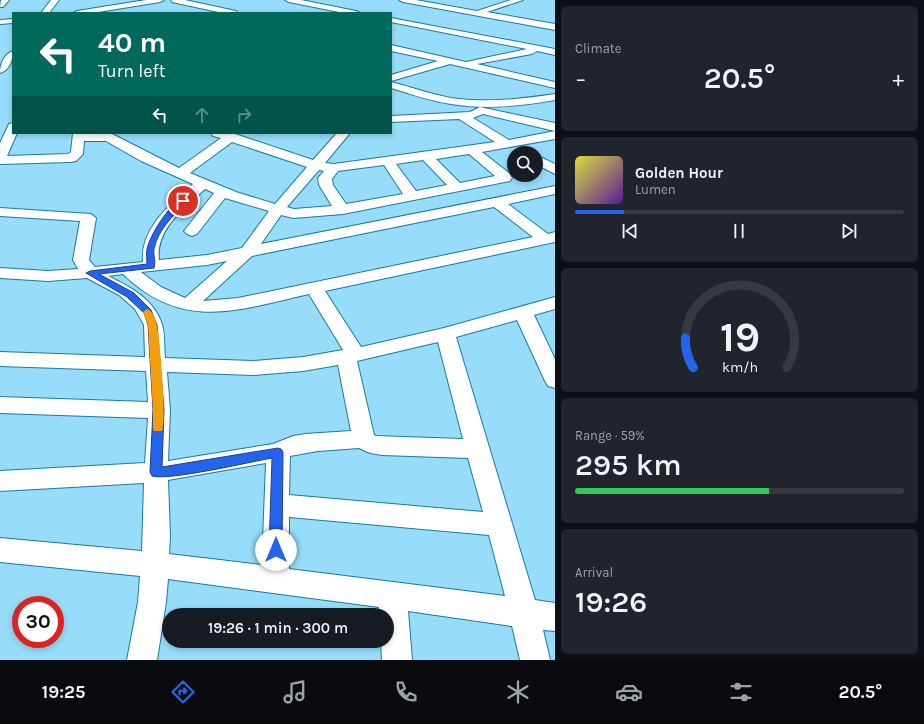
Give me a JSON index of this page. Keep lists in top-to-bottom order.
{
  "page": {
    "tile": [
      "Climate",
      ["Range · 59%", "295 km"],
      ["Arrival", "19:26"]
    ],
    "turn": ["40 m", "Turn left"],
    "heat": ["−", "20.5°", "+"],
    "song": ["Golden Hour", "Lumen"],
    "limit": "30",
    "trip": "19:26 · 1 min · 300 m",
    "tabs": ["19:25", "20.5°"],
    "gauge": ["19", "km/h"]
  }
}
